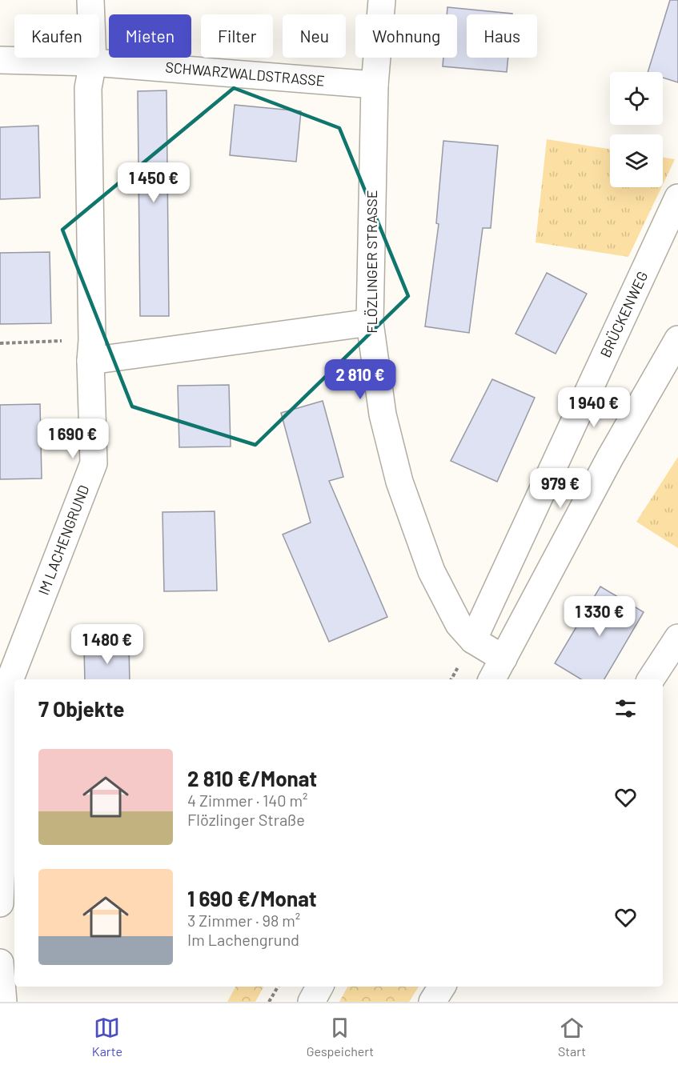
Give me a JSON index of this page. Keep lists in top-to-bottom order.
{
  "streets": {
    "street": [
      "SCHWARZWALDSTRASSE",
      "FLÖZLINGER STRASSE",
      "BRÜCKENWEG",
      "IM LACHENGRUND"
    ]
  },
  "crossings": [
    ["SCHWARZWALDSTRASSE", "FLÖZLINGER STRASSE"],
    ["SCHWARZWALDSTRASSE", "IM LACHENGRUND"],
    ["FLÖZLINGER STRASSE", "BRÜCKENWEG"]
  ],
  "page": {
    "chip": [
      "Kaufen",
      "Mieten",
      "Filter",
      "Neu",
      "Wohnung",
      "Haus"
    ],
    "price": [
      "1 450 €",
      "2 810 €",
      "1 940 €",
      "1 690 €",
      "979 €",
      "1 330 €",
      "1 480 €"
    ],
    "heading": "7 Objekte",
    "list": [
      {
        "name": "2 810 €/Monat",
        "note": "4 Zimmer · 140 m² · Flözlinger Straße"
      },
      {
        "name": "1 690 €/Monat",
        "note": "3 Zimmer · 98 m² · Im Lachengrund"
      }
    ],
    "tabs": ["Karte", "Gespeichert", "Start"]
  }
}
